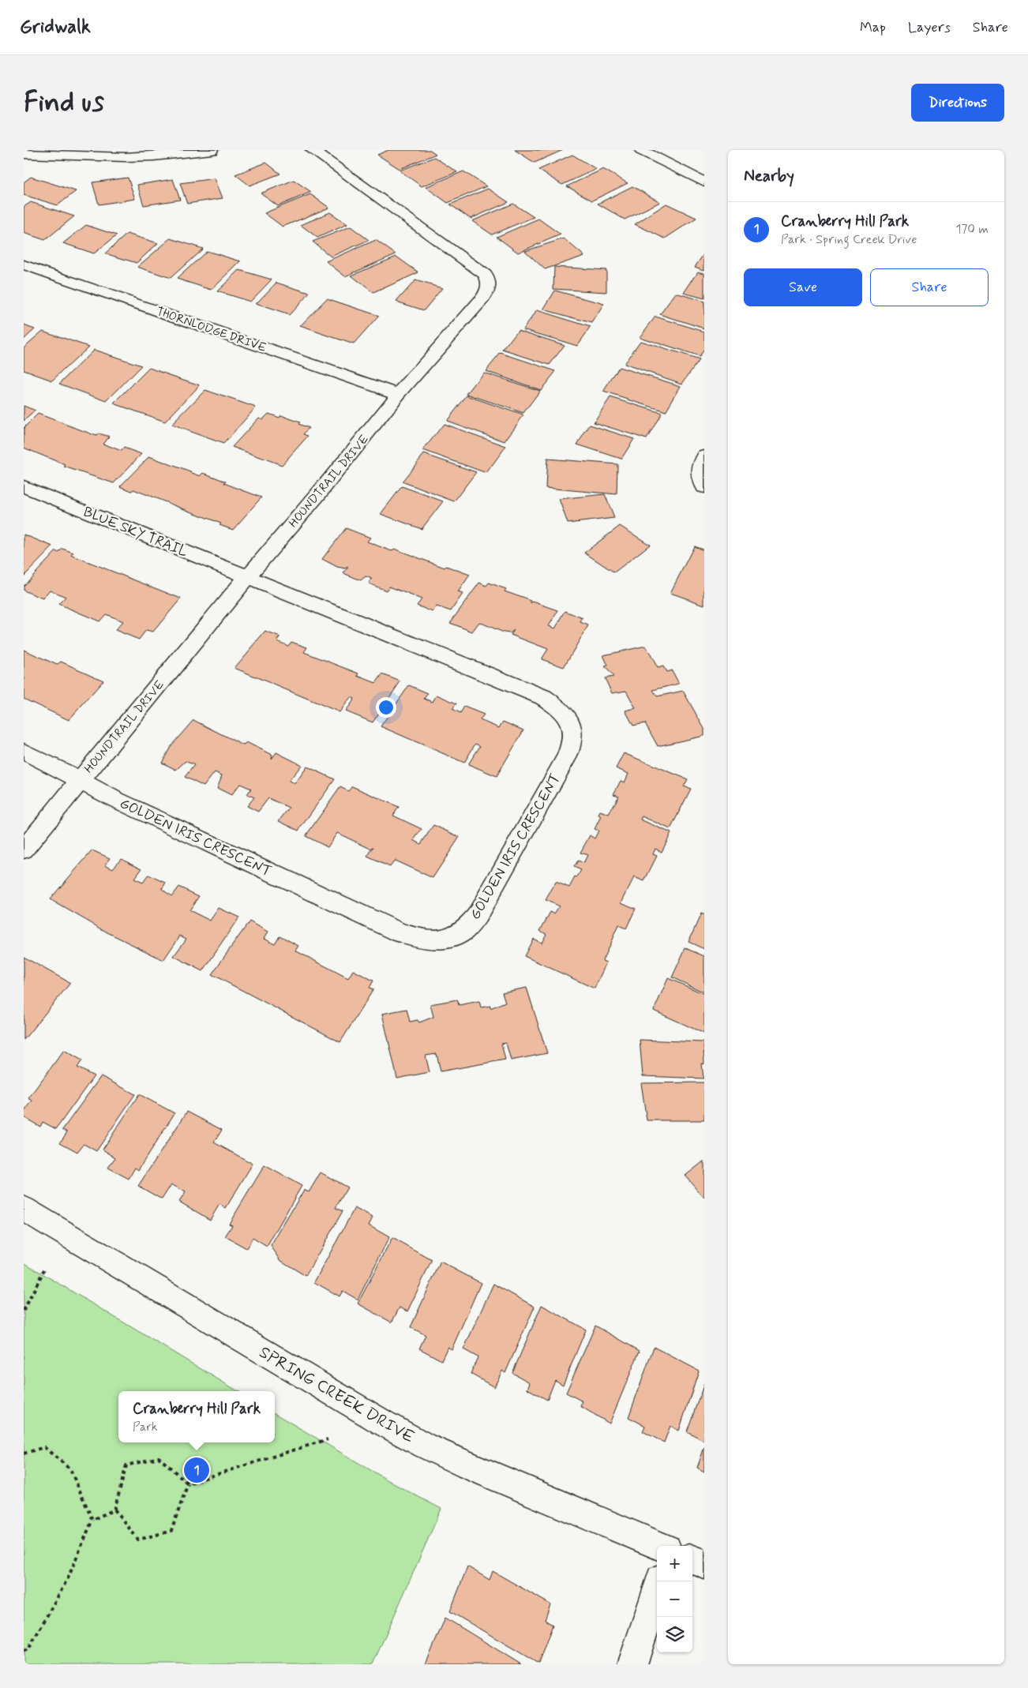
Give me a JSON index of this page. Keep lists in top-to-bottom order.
{
  "streets": {
    "street": [
      "THORNLODGE DRIVE",
      "HOUNDTRAIL DRIVE",
      "BLUE SKY TRAIL",
      "GOLDEN IRIS CRESCENT",
      "SPRING CREEK DRIVE"
    ]
  },
  "crossings": [
    ["THORNLODGE DRIVE", "HOUNDTRAIL DRIVE"],
    ["HOUNDTRAIL DRIVE", "BLUE SKY TRAIL"],
    ["HOUNDTRAIL DRIVE", "GOLDEN IRIS CRESCENT"],
    ["BLUE SKY TRAIL", "GOLDEN IRIS CRESCENT"]
  ],
  "page": {
    "header": "Gridwalk",
    "nav": ["Map", "Layers", "Share"],
    "buttons": [
      "Directions",
      ["Save", "Share"]
    ],
    "title": "Find us",
    "heading": "Nearby",
    "list": [
      {
        "mark": "1",
        "name": "Cranberry Hill Park",
        "note": "Park · Spring Creek Drive",
        "value": "170 m"
      }
    ],
    "popup": ["Cranberry Hill Park", "Park"],
    "pins": "1",
    "map_buttons": ["+", "−"]
  }
}
